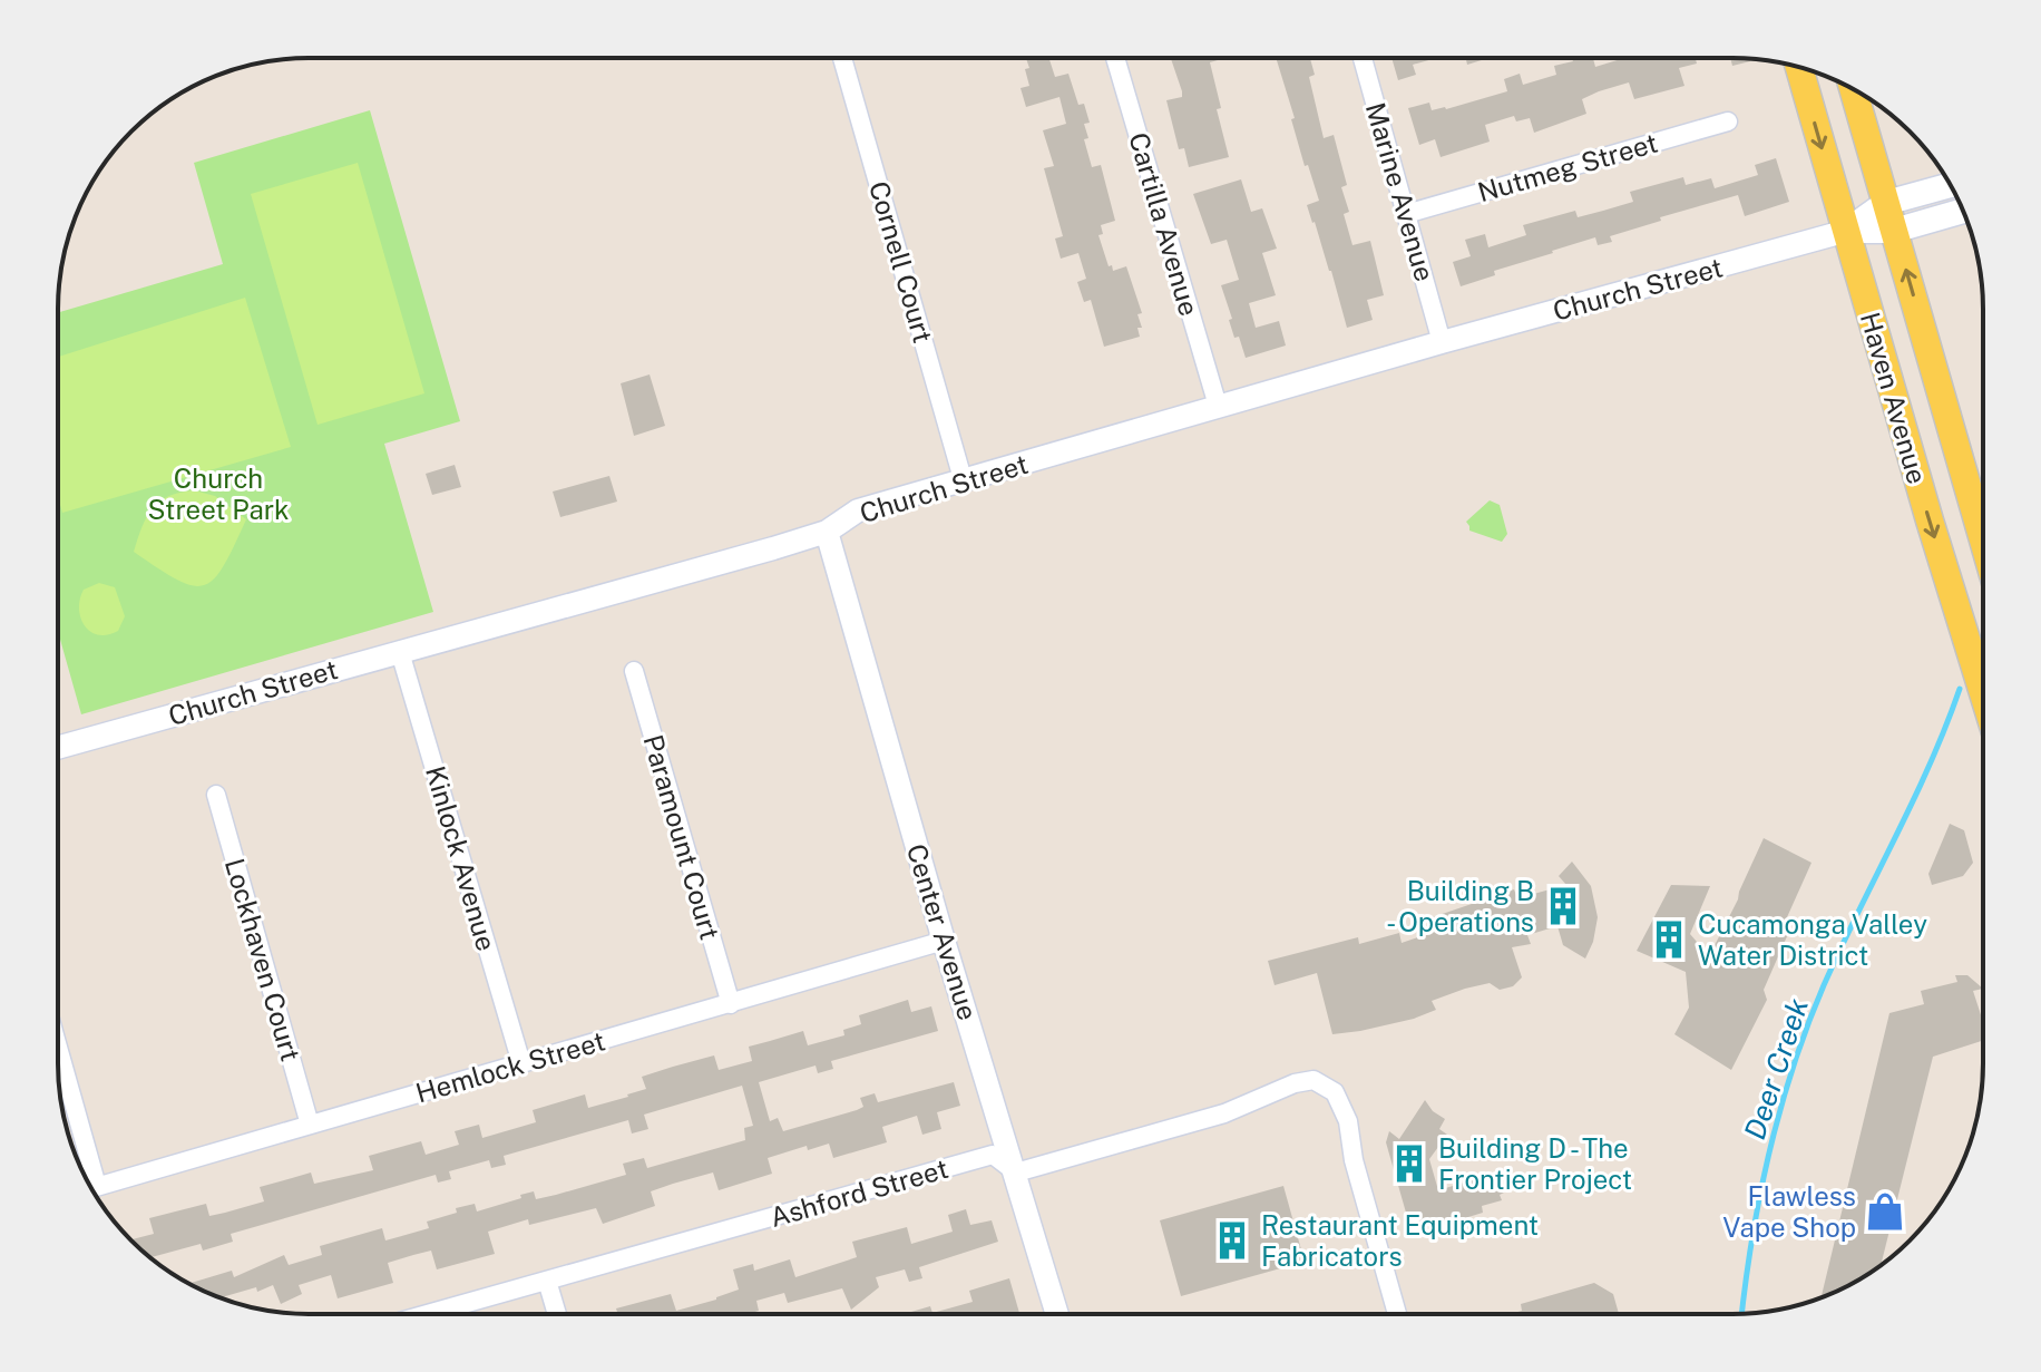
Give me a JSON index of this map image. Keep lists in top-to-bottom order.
{
  "streets": {
    "main road": ["Church Street", "Haven Avenue"],
    "street": [
      "Nutmeg Street",
      "Marine Avenue",
      "Cartilla Avenue",
      "Cornell Court",
      "Paramount Court",
      "Kinlock Avenue",
      "Center Avenue",
      "Lockhaven Court",
      "Hemlock Street",
      "Ashford Street"
    ]
  },
  "crossings": [
    ["Nutmeg Street", "Marine Avenue"],
    ["Marine Avenue", "Church Street"],
    ["Cartilla Avenue", "Church Street"],
    ["Cornell Court", "Church Street"],
    ["Church Street", "Haven Avenue"],
    ["Church Street", "Kinlock Avenue"],
    ["Church Street", "Center Avenue"],
    ["Paramount Court", "Hemlock Street"],
    ["Kinlock Avenue", "Hemlock Street"],
    ["Center Avenue", "Hemlock Street"],
    ["Center Avenue", "Ashford Street"],
    ["Lockhaven Court", "Hemlock Street"]
  ],
  "water": ["Deer Creek"],
  "parks": ["Church Street Park"],
  "places": {
    "building": [
      "Building B - Operations",
      "Cucamonga Valley Water District",
      "Building D - The Frontier Project",
      "Restaurant Equipment Fabricators"
    ],
    "shop": ["Flawless Vape Shop"]
  }
}
